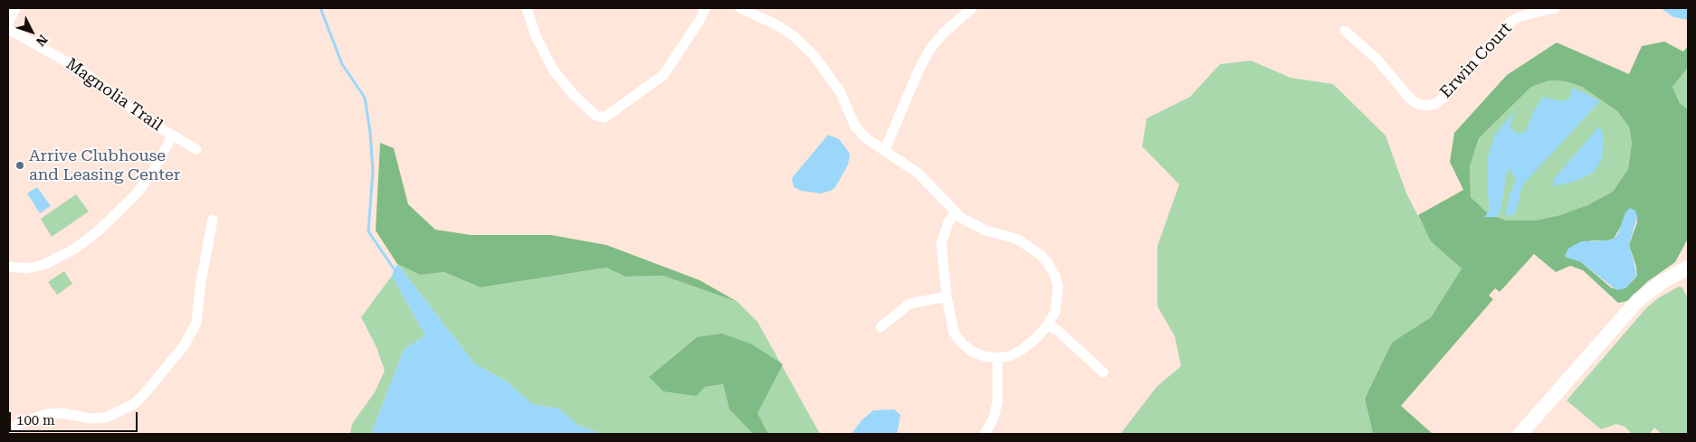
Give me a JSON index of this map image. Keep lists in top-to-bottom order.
{
  "streets": {
    "street": ["Erwin Court", "Magnolia Trail"]
  },
  "places": ["Arrive Clubhouse and Leasing Center"],
  "scale_bar": "100 m",
  "north": "bottom right"
}
